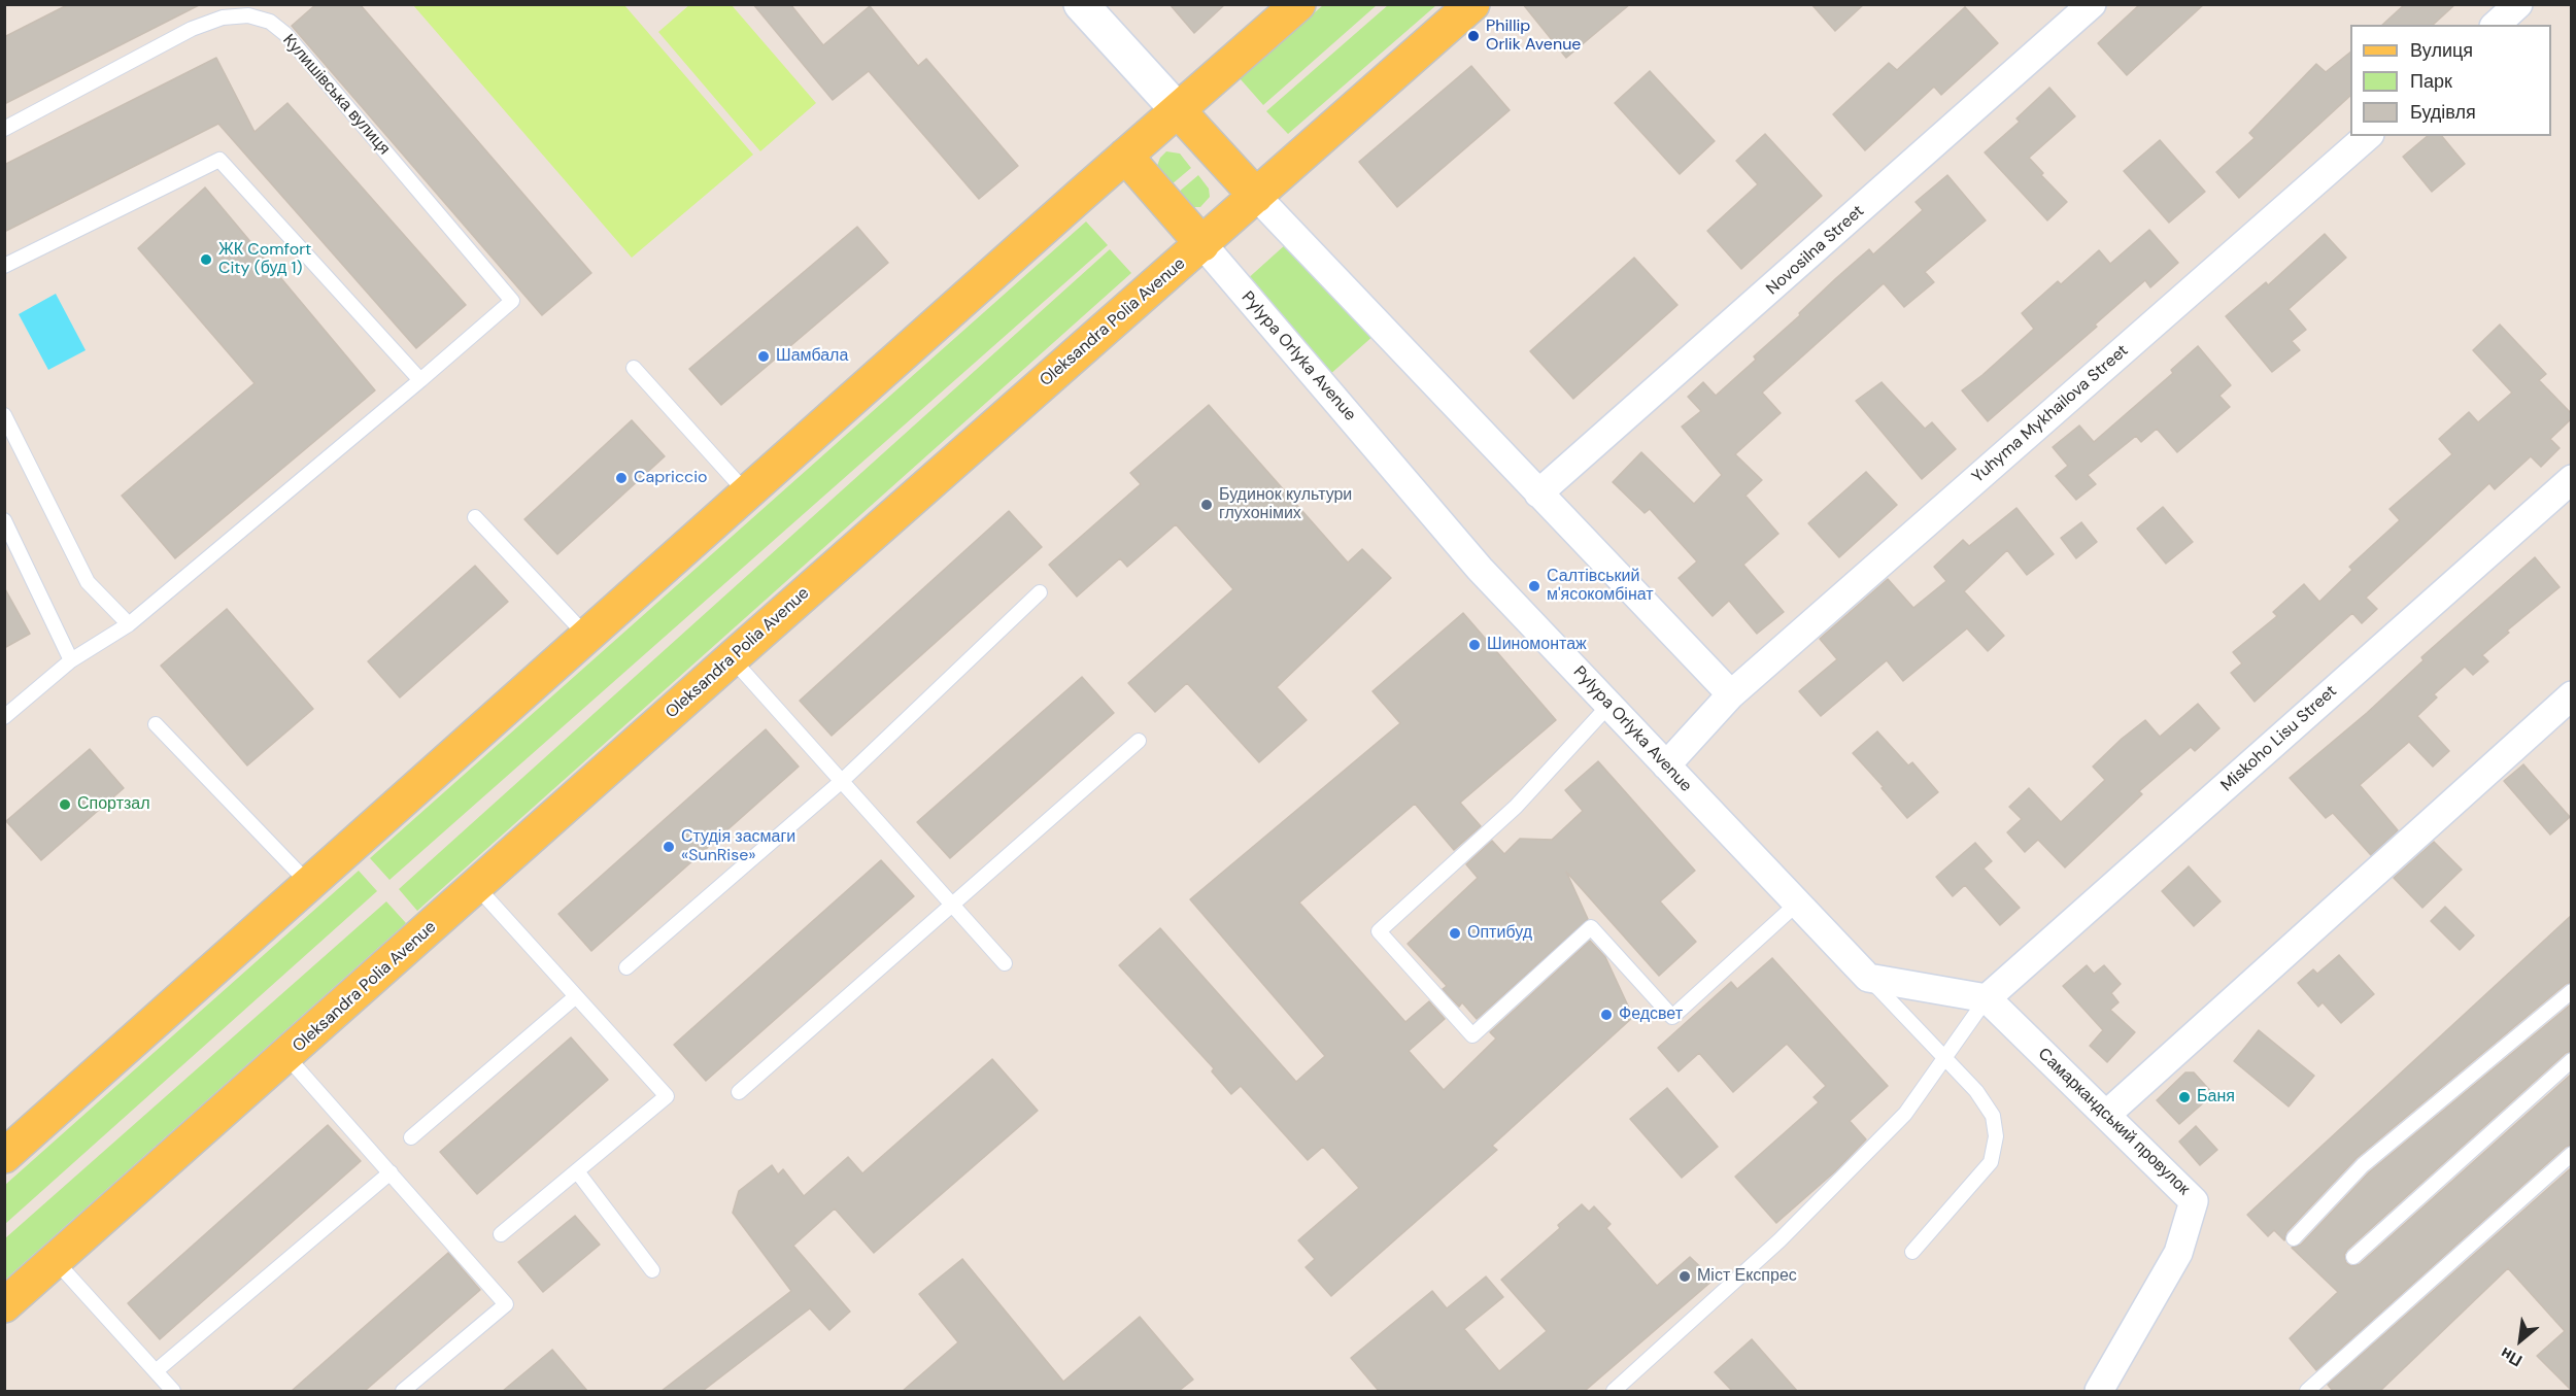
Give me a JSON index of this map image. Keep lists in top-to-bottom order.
{
  "streets": {
    "main road": ["Oleksandra Polia Avenue"],
    "street": [
      "Novosilna Street",
      "Pylypa Orlyka Avenue",
      "Yuhyma Mykhailova Street",
      "Miskoho Lisu Street",
      "Самаркандський провулок"
    ],
    "lane": ["Кулишівська вулиця"]
  },
  "crossings": [
    ["Oleksandra Polia Avenue", "Pylypa Orlyka Avenue"],
    ["Pylypa Orlyka Avenue", "Yuhyma Mykhailova Street"],
    ["Miskoho Lisu Street", "Самаркандський провулок"]
  ],
  "places": [
    "Phillip Orlik Avenue",
    "ЖК Comfort City (буд 1)",
    "Шамбала",
    "Capriccio",
    "Будинок культури глухонімих",
    "Салтівський м'ясокомбінат",
    "Шиномонтаж",
    "Спортзал",
    "Студія засмаги «SunRise»",
    "Оптибуд",
    "Федсвет",
    "Баня",
    "Міст Експрес"
  ],
  "legend": ["Вулиця", "Парк", "Будівля"],
  "north": "bottom left"
}
